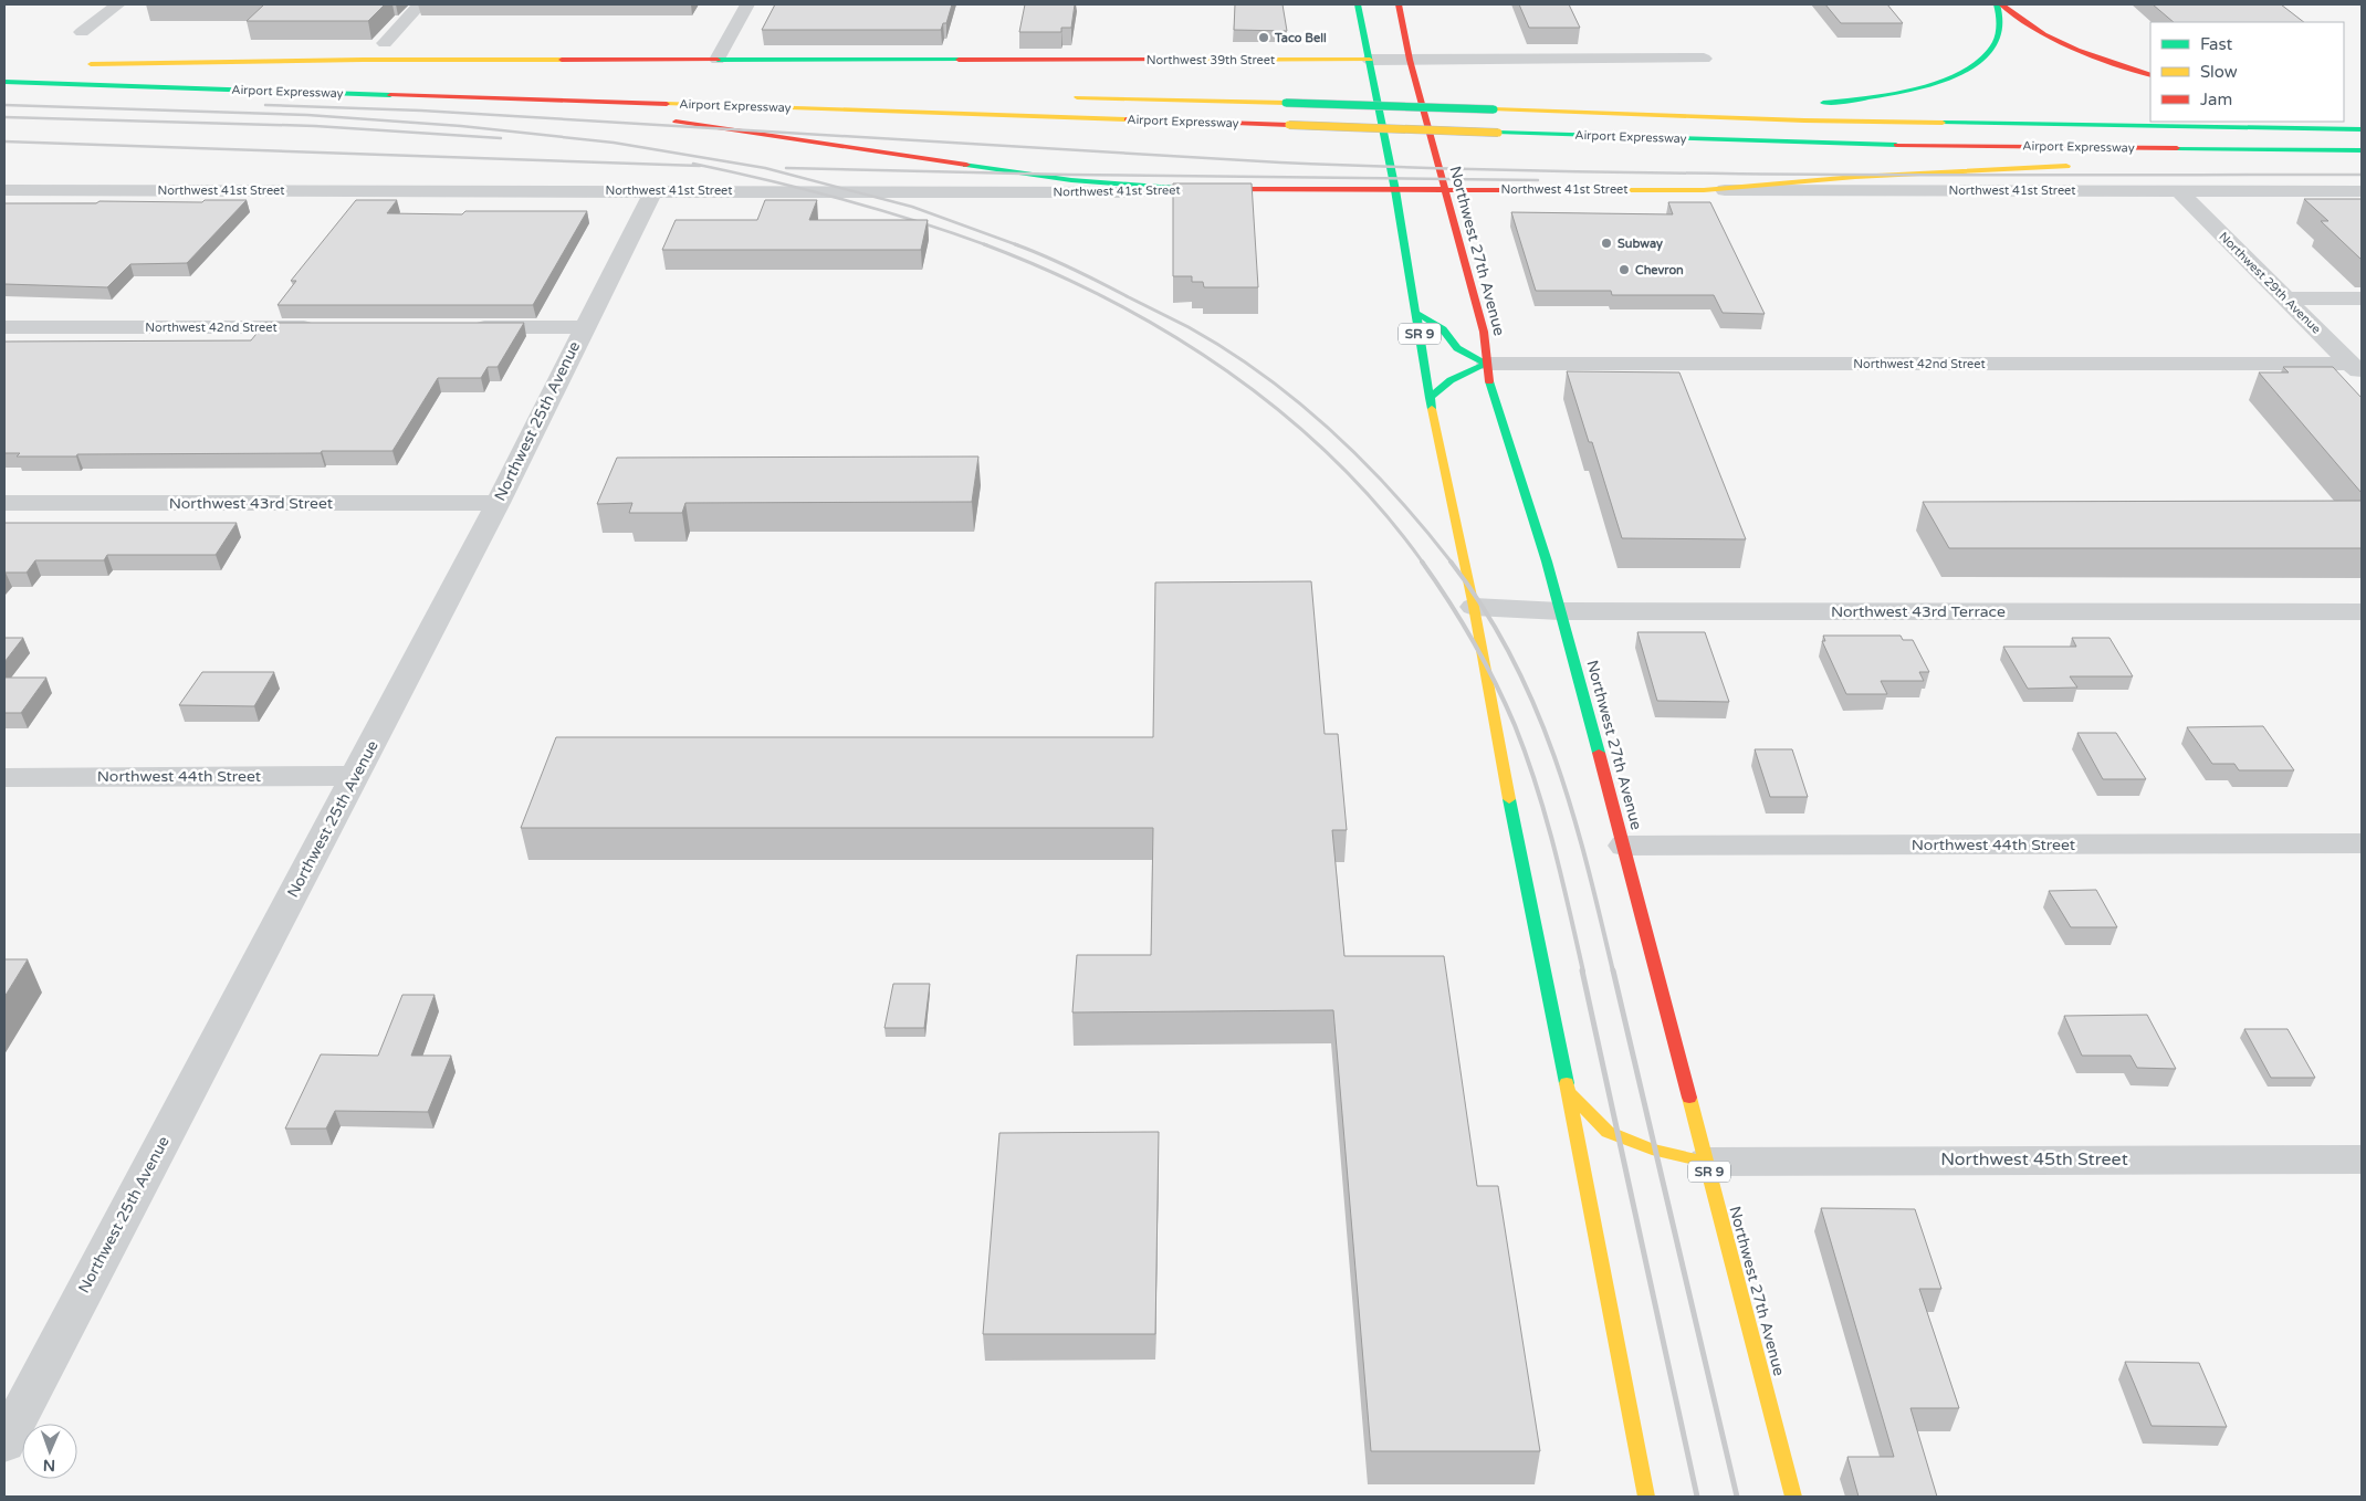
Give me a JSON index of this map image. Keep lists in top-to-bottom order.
{
  "streets": {
    "main road": [
      "Northwest 39th Street",
      "Airport Expressway",
      "Northwest 41st Street",
      "Northwest 27th Avenue",
      "SR 9"
    ],
    "street": [
      "Northwest 29th Avenue",
      "Northwest 42nd Street",
      "Northwest 25th Avenue",
      "Northwest 43rd Street",
      "Northwest 43rd Terrace",
      "Northwest 44th Street",
      "Northwest 45th Street"
    ]
  },
  "crossings": [
    ["Northwest 39th Street", "Airport Expressway"],
    ["Northwest 39th Street", "Northwest 27th Avenue"],
    ["Northwest 39th Street", "SR 9"],
    ["Northwest 41st Street", "Northwest 27th Avenue"],
    ["Northwest 41st Street", "Northwest 29th Avenue"],
    ["Northwest 41st Street", "SR 9"],
    ["Northwest 41st Street", "Northwest 25th Avenue"],
    ["Northwest 27th Avenue", "Northwest 42nd Street"],
    ["Northwest 27th Avenue", "Northwest 43rd Terrace"],
    ["Northwest 27th Avenue", "Northwest 44th Street"],
    ["Northwest 27th Avenue", "Northwest 45th Street"],
    ["Northwest 29th Avenue", "Northwest 42nd Street"],
    ["SR 9", "Northwest 43rd Terrace"],
    ["Northwest 25th Avenue", "Northwest 43rd Street"],
    ["Northwest 25th Avenue", "Northwest 44th Street"]
  ],
  "places": ["Taco Bell", "Subway", "Chevron"],
  "legend": ["Fast", "Slow", "Jam"],
  "north": "bottom"
}
